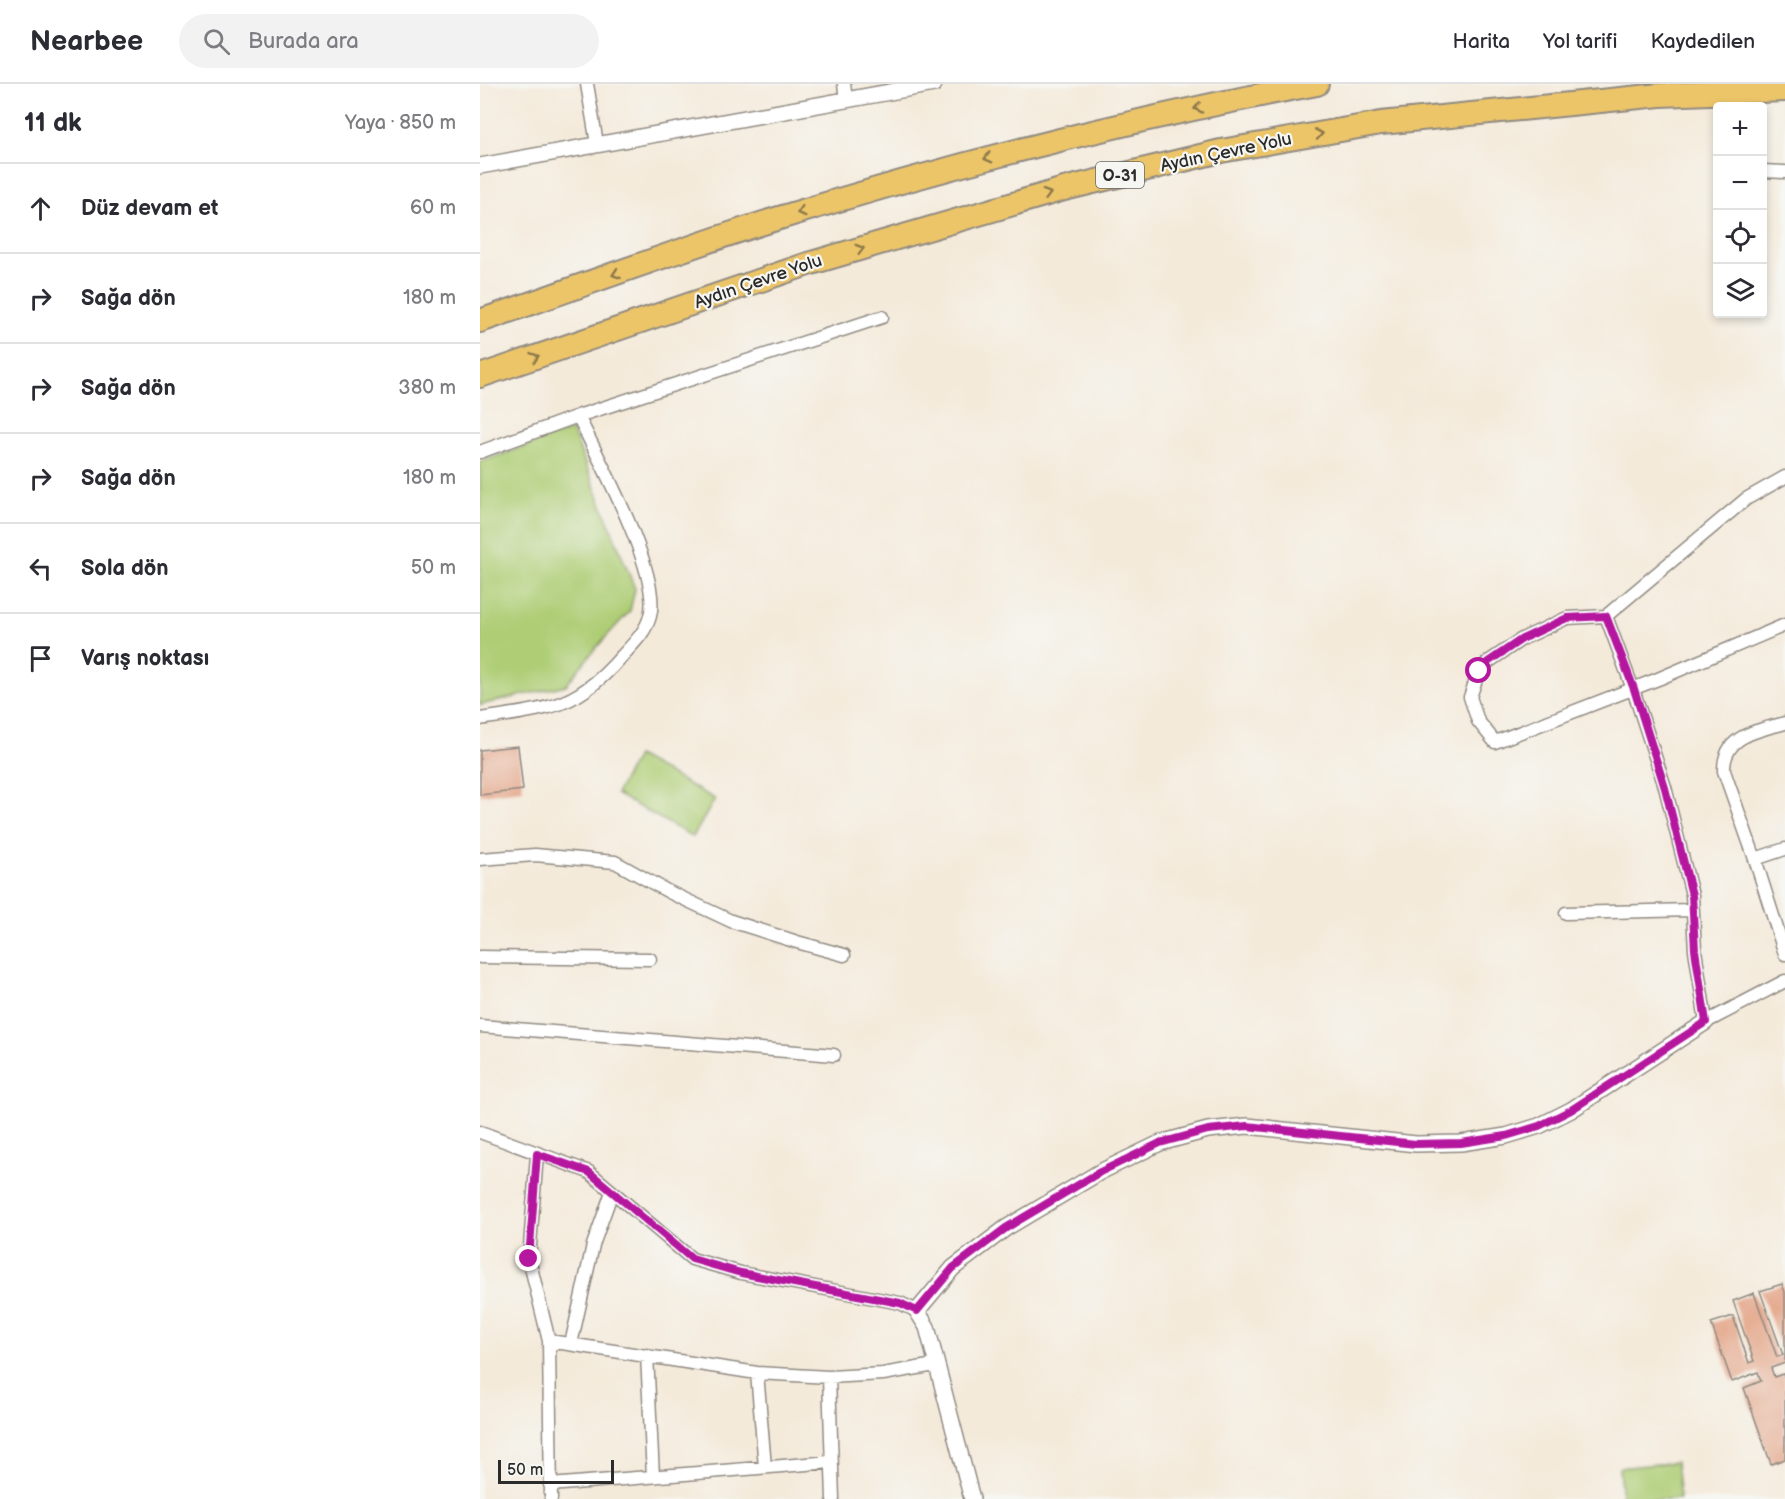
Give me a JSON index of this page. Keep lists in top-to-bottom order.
{
  "streets": {
    "highway": ["Aydın Çevre Yolu", "O-31"]
  },
  "scale_bar": "50 m",
  "page": {
    "header": "Nearbee",
    "search": "Burada ara",
    "nav": ["Harita", "Yol tarifi", "Kaydedilen"],
    "heading": ["11 dk", "Yaya · 850 m"],
    "map_buttons": ["+", "−"],
    "list": [
      ["Düz devam et", "60 m"],
      ["Sağa dön", "180 m"],
      ["Sağa dön", "380 m"],
      ["Sağa dön", "180 m"],
      ["Sola dön", "50 m"],
      "Varış noktası"
    ],
    "scale": "50 m"
  }
}
